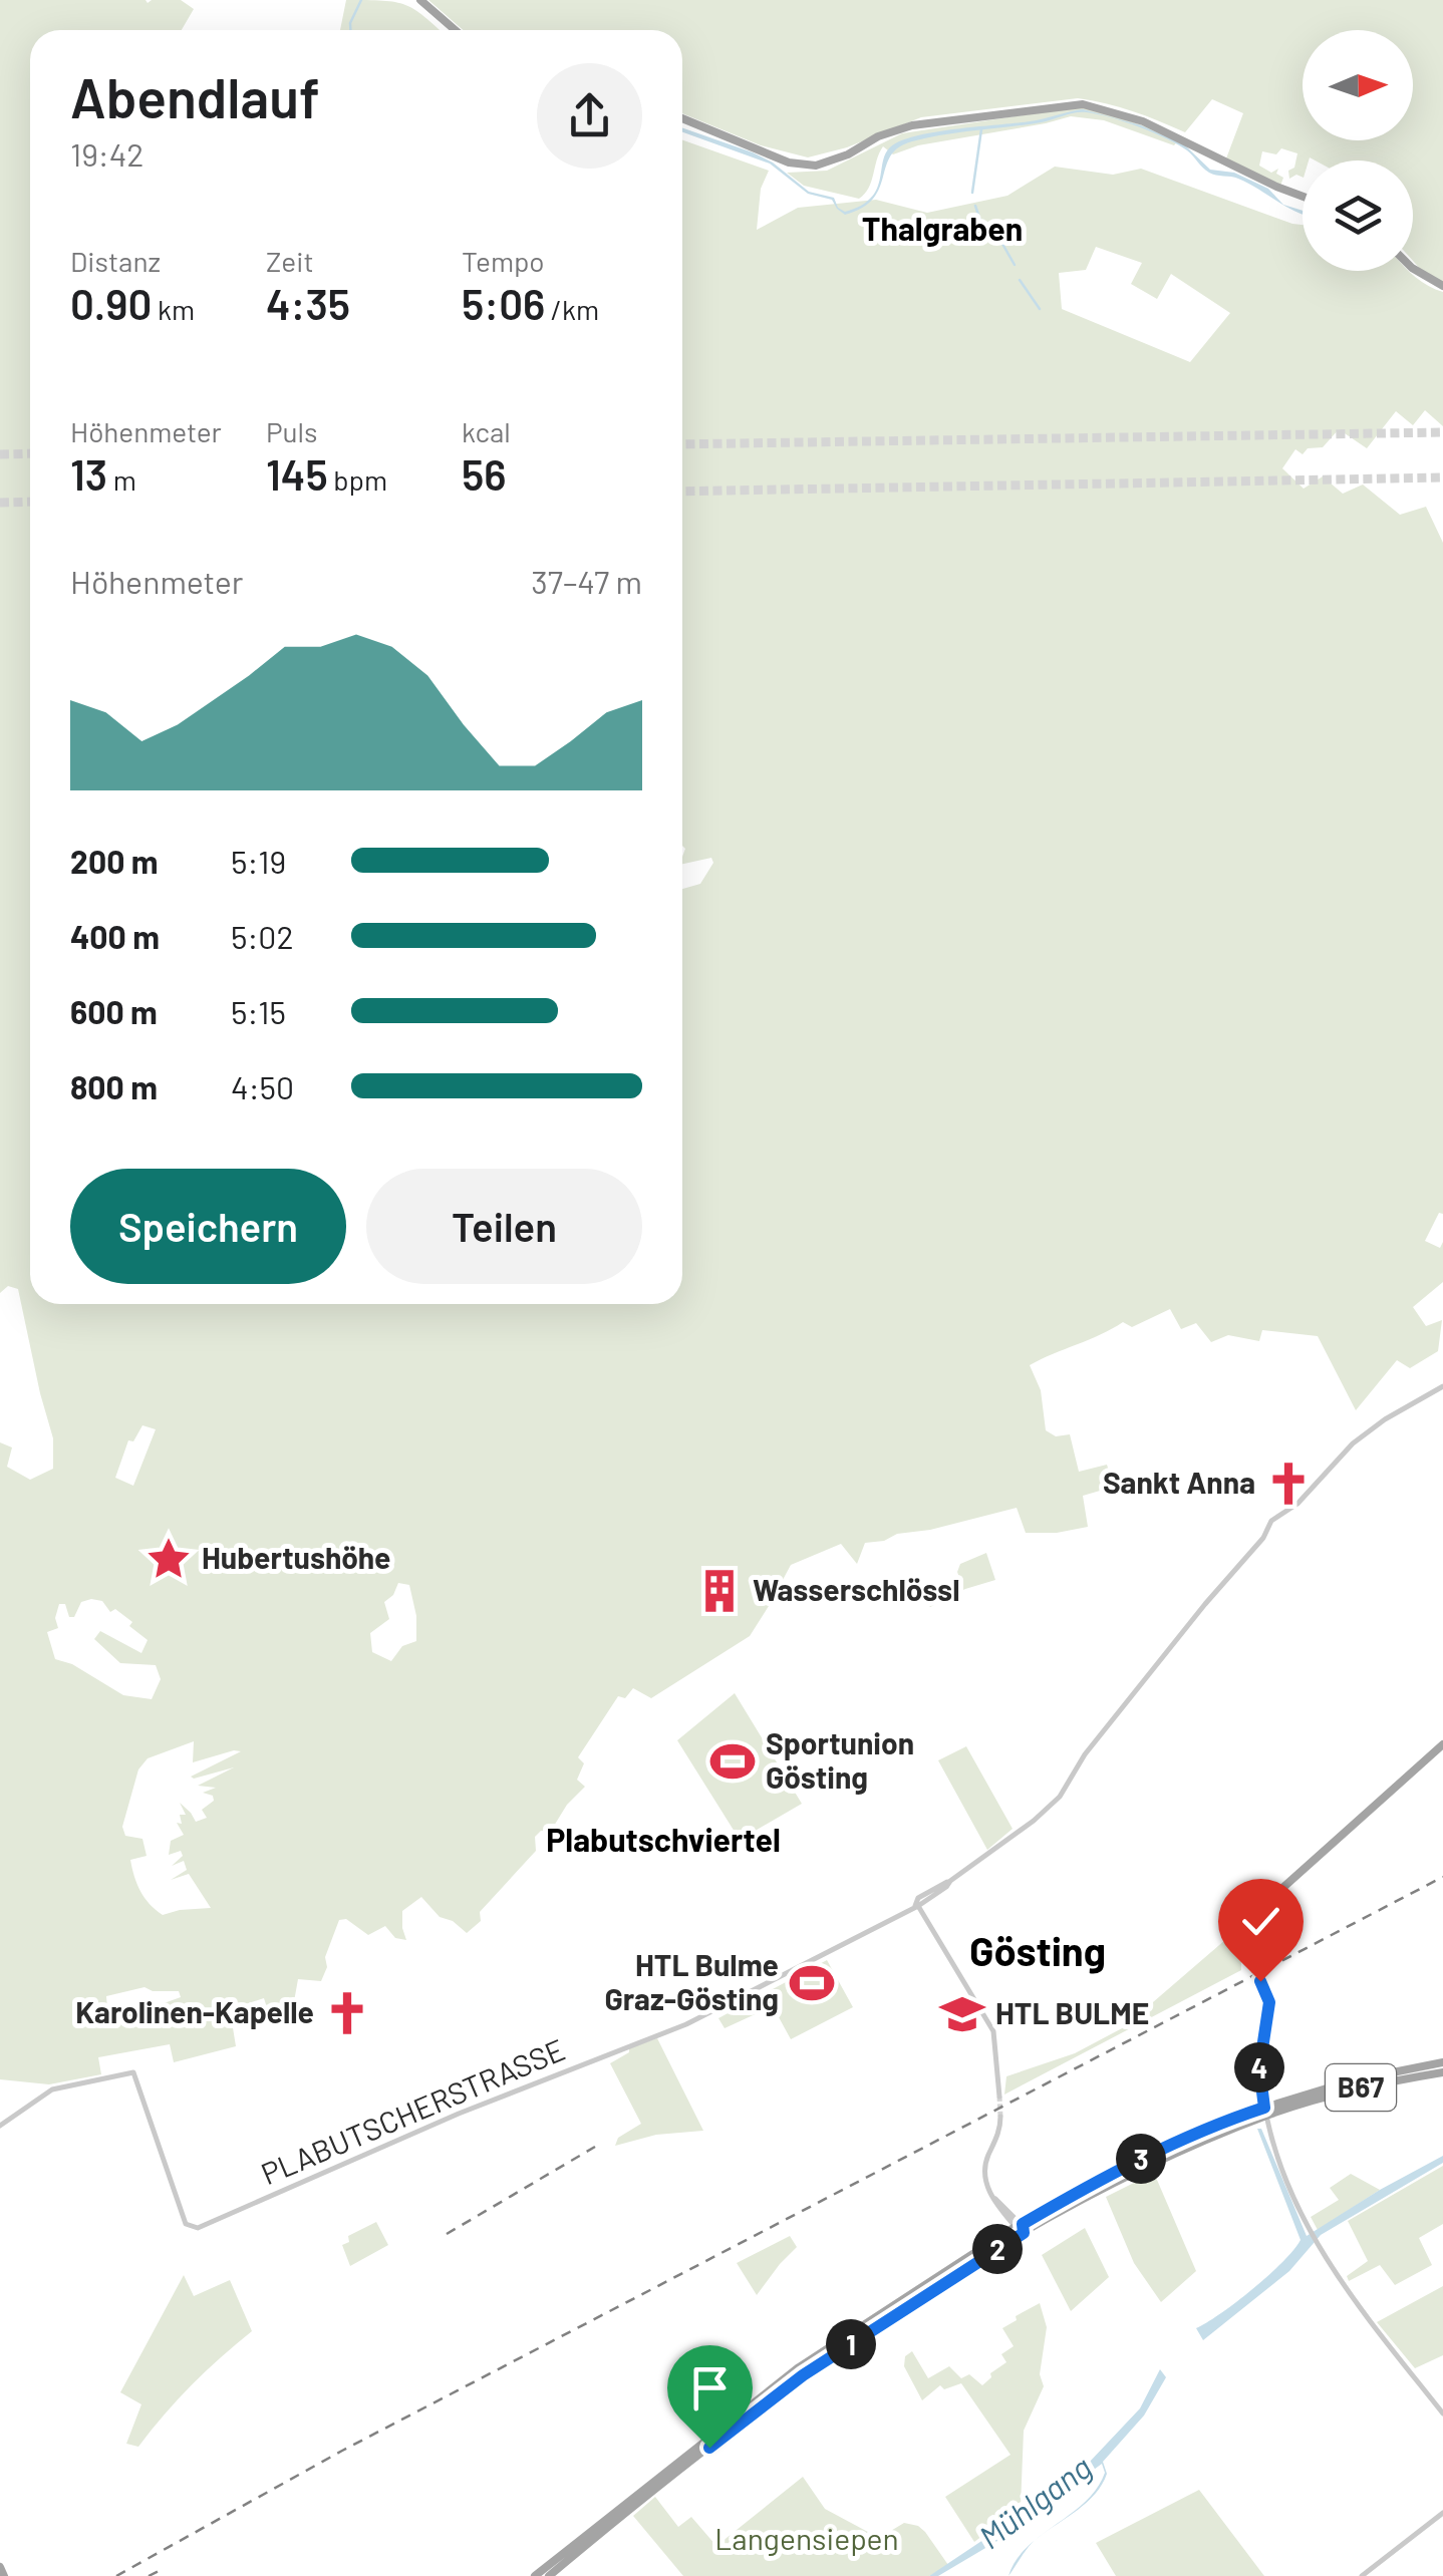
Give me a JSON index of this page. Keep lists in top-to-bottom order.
{
  "streets": {
    "main road": ["B67"],
    "street": ["PLABUTSCHERSTRASSE"]
  },
  "districts": ["Thalgraben", "Plabutschviertel", "Gösting"],
  "water": ["Mühlgang"],
  "parks": ["Langensiepen"],
  "places": {
    "church": ["Sankt Anna", "Karolinen-Kapelle"],
    "place": ["Hubertushöhe"],
    "building": ["Wasserschlössl"],
    "sports": ["Sportunion Gösting", "HTL Bulme Graz-Gösting"],
    "school or university": ["HTL BULME"]
  },
  "north": "right",
  "page": {
    "heading": ["Abendlauf", "19:42"],
    "stats": [
      ["Distanz", "0.90 km"],
      ["Zeit", "4:35"],
      ["Tempo", "5:06 /km"],
      ["Höhenmeter", "13 m"],
      ["Puls", "145 bpm"],
      ["kcal", "56"]
    ],
    "chart": ["Höhenmeter", "37–47 m"],
    "list": [
      {
        "name": "200 m",
        "note": "5:19"
      },
      {
        "name": "400 m",
        "note": "5:02"
      },
      {
        "name": "600 m",
        "note": "5:15"
      },
      {
        "name": "800 m",
        "note": "4:50"
      }
    ],
    "buttons": ["Speichern", "Teilen"],
    "pins": [
      "4",
      "3",
      "2",
      "1"
    ]
  }
}
